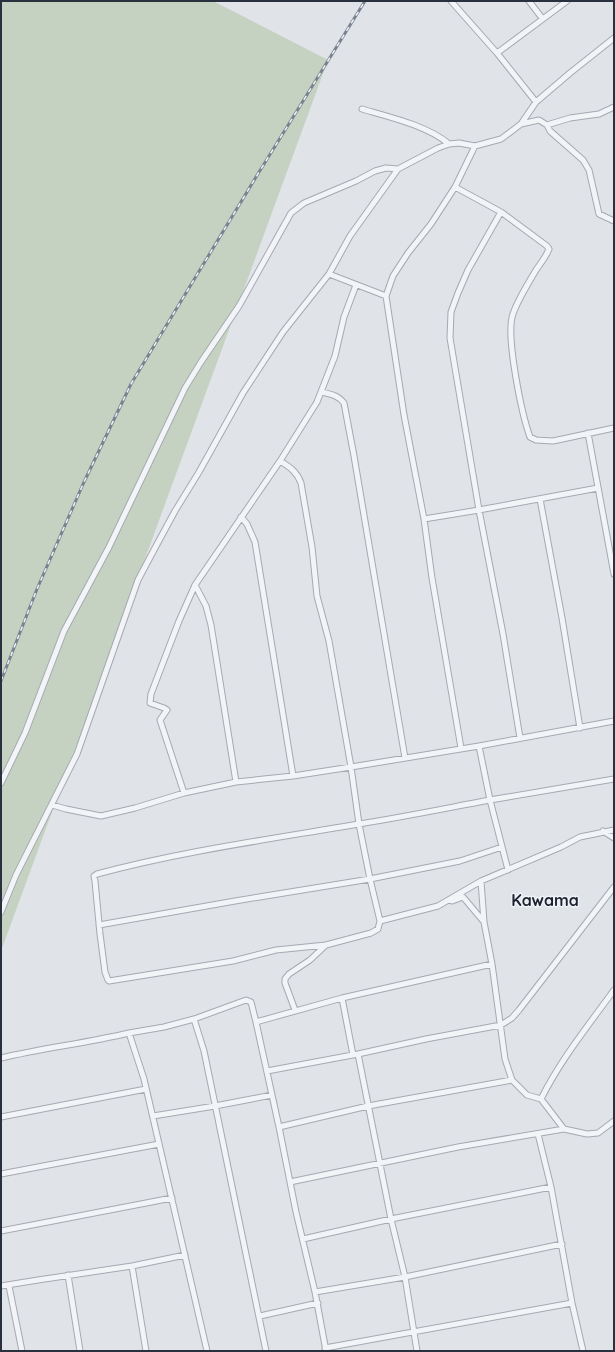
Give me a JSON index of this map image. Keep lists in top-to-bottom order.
{
  "districts": ["Kawama"]
}
